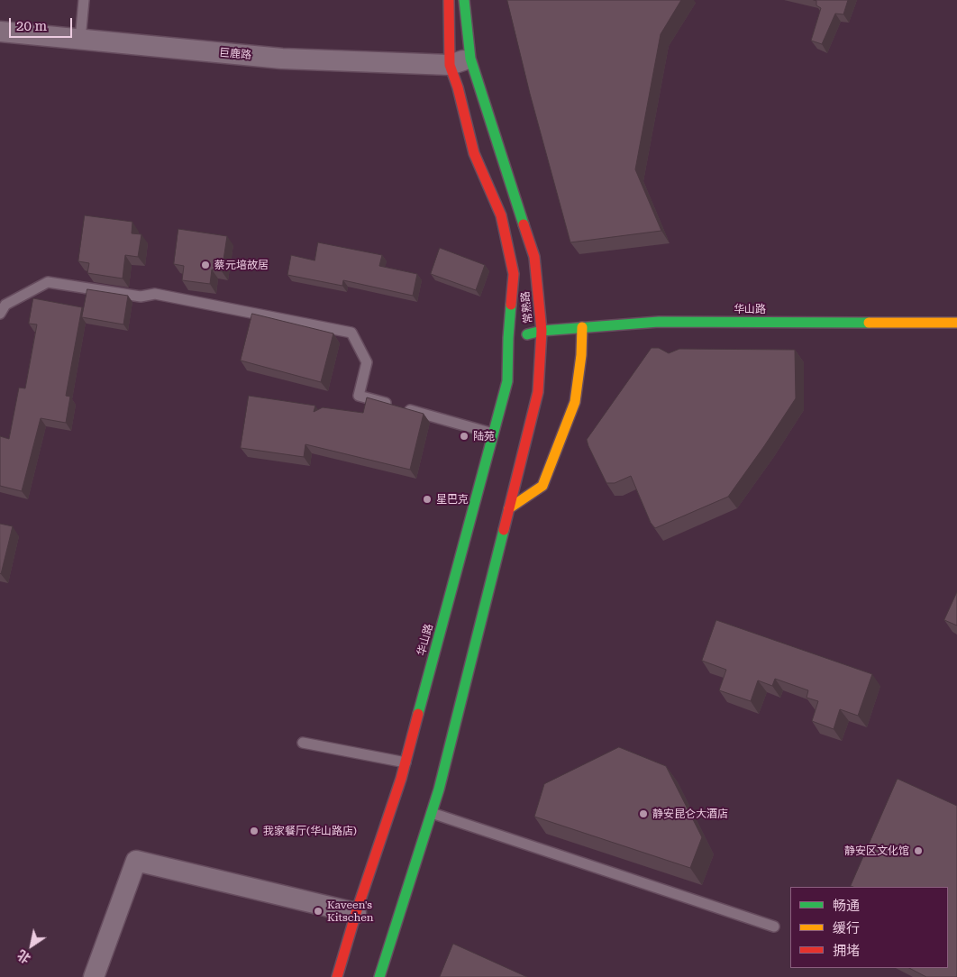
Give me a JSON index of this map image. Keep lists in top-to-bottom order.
{
  "streets": {
    "main road": ["常熟路", "华山路"],
    "street": ["巨鹿路"]
  },
  "crossings": [
    ["巨鹿路", "常熟路"],
    ["常熟路", "华山路"]
  ],
  "places": [
    "蔡元培故居",
    "陆苑",
    "星巴克",
    "静安昆仑大酒店",
    "我家餐厅(华山路店)",
    "静安区文化馆",
    "Kaveen's Kitschen"
  ],
  "legend": ["畅通", "缓行", "拥堵"],
  "scale_bar": "20 m",
  "north": "bottom left"
}
